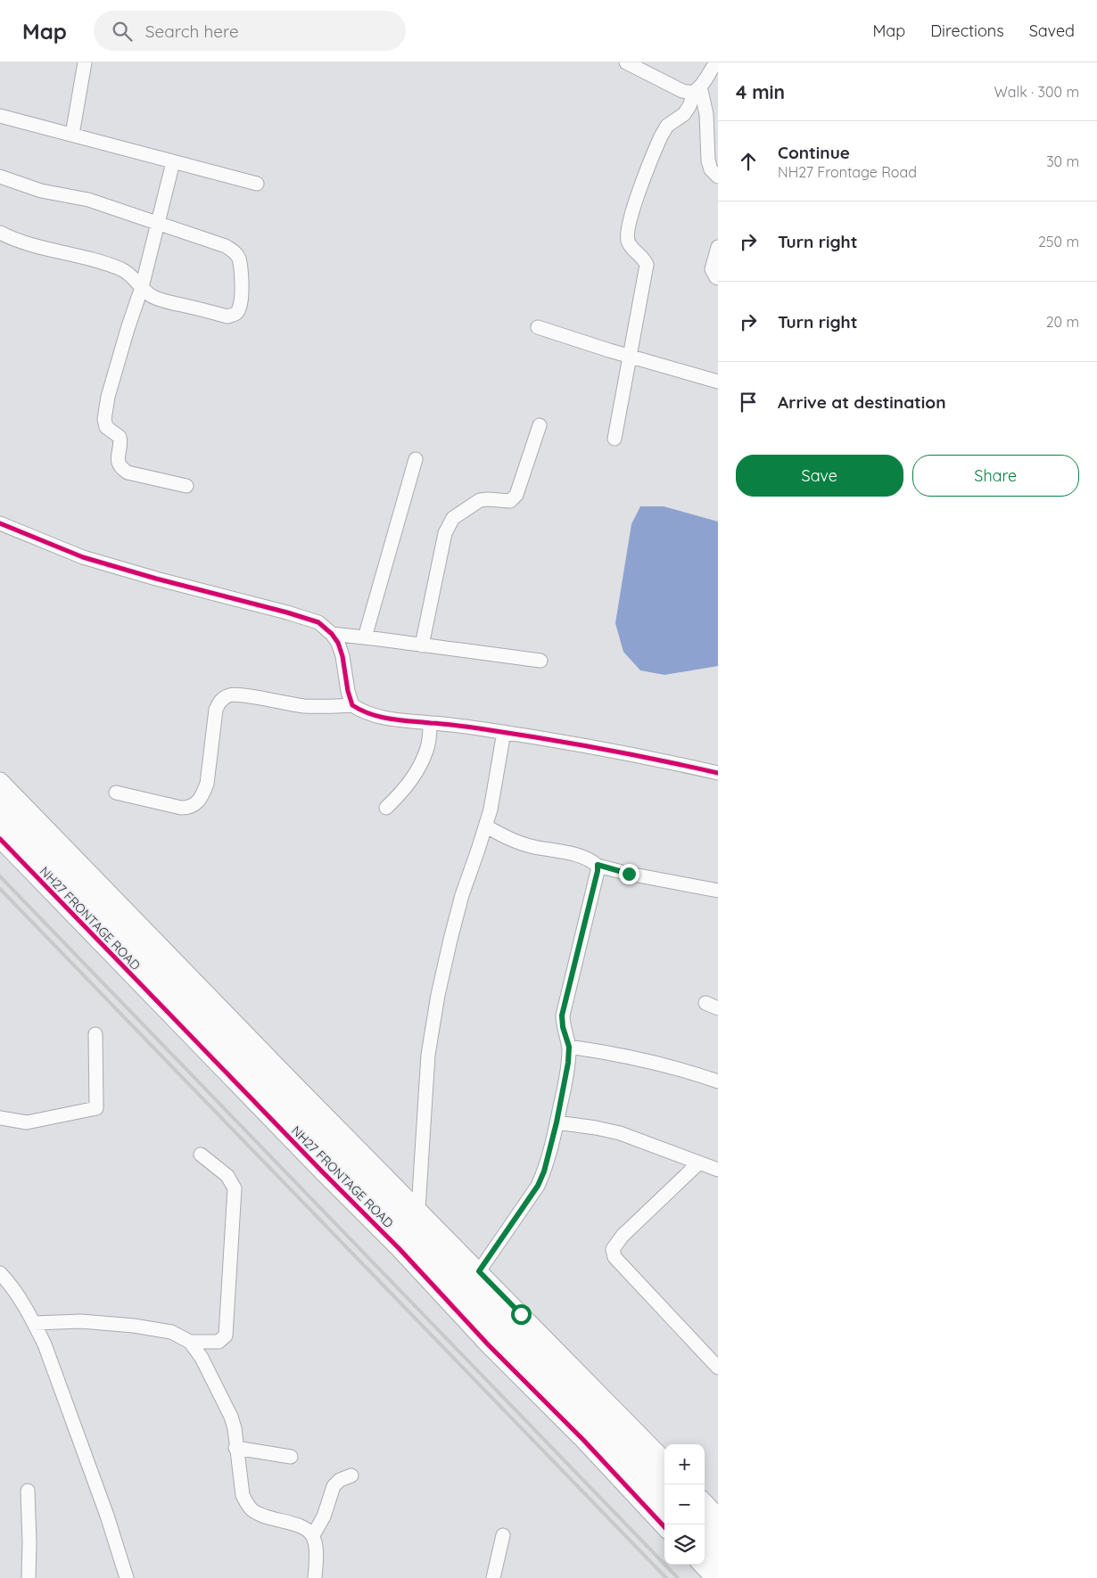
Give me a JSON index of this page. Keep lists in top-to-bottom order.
{
  "streets": {
    "street": ["NH27 FRONTAGE ROAD"]
  },
  "page": {
    "header": "Map",
    "search": "Search here",
    "nav": ["Map", "Directions", "Saved"],
    "heading": ["4 min", "Walk · 300 m"],
    "list": [
      ["Continue", "NH27 Frontage Road", "30 m"],
      ["Turn right", "250 m"],
      ["Turn right", "20 m"],
      "Arrive at destination"
    ],
    "buttons": ["Save", "Share"],
    "map_buttons": ["+", "−"]
  }
}
